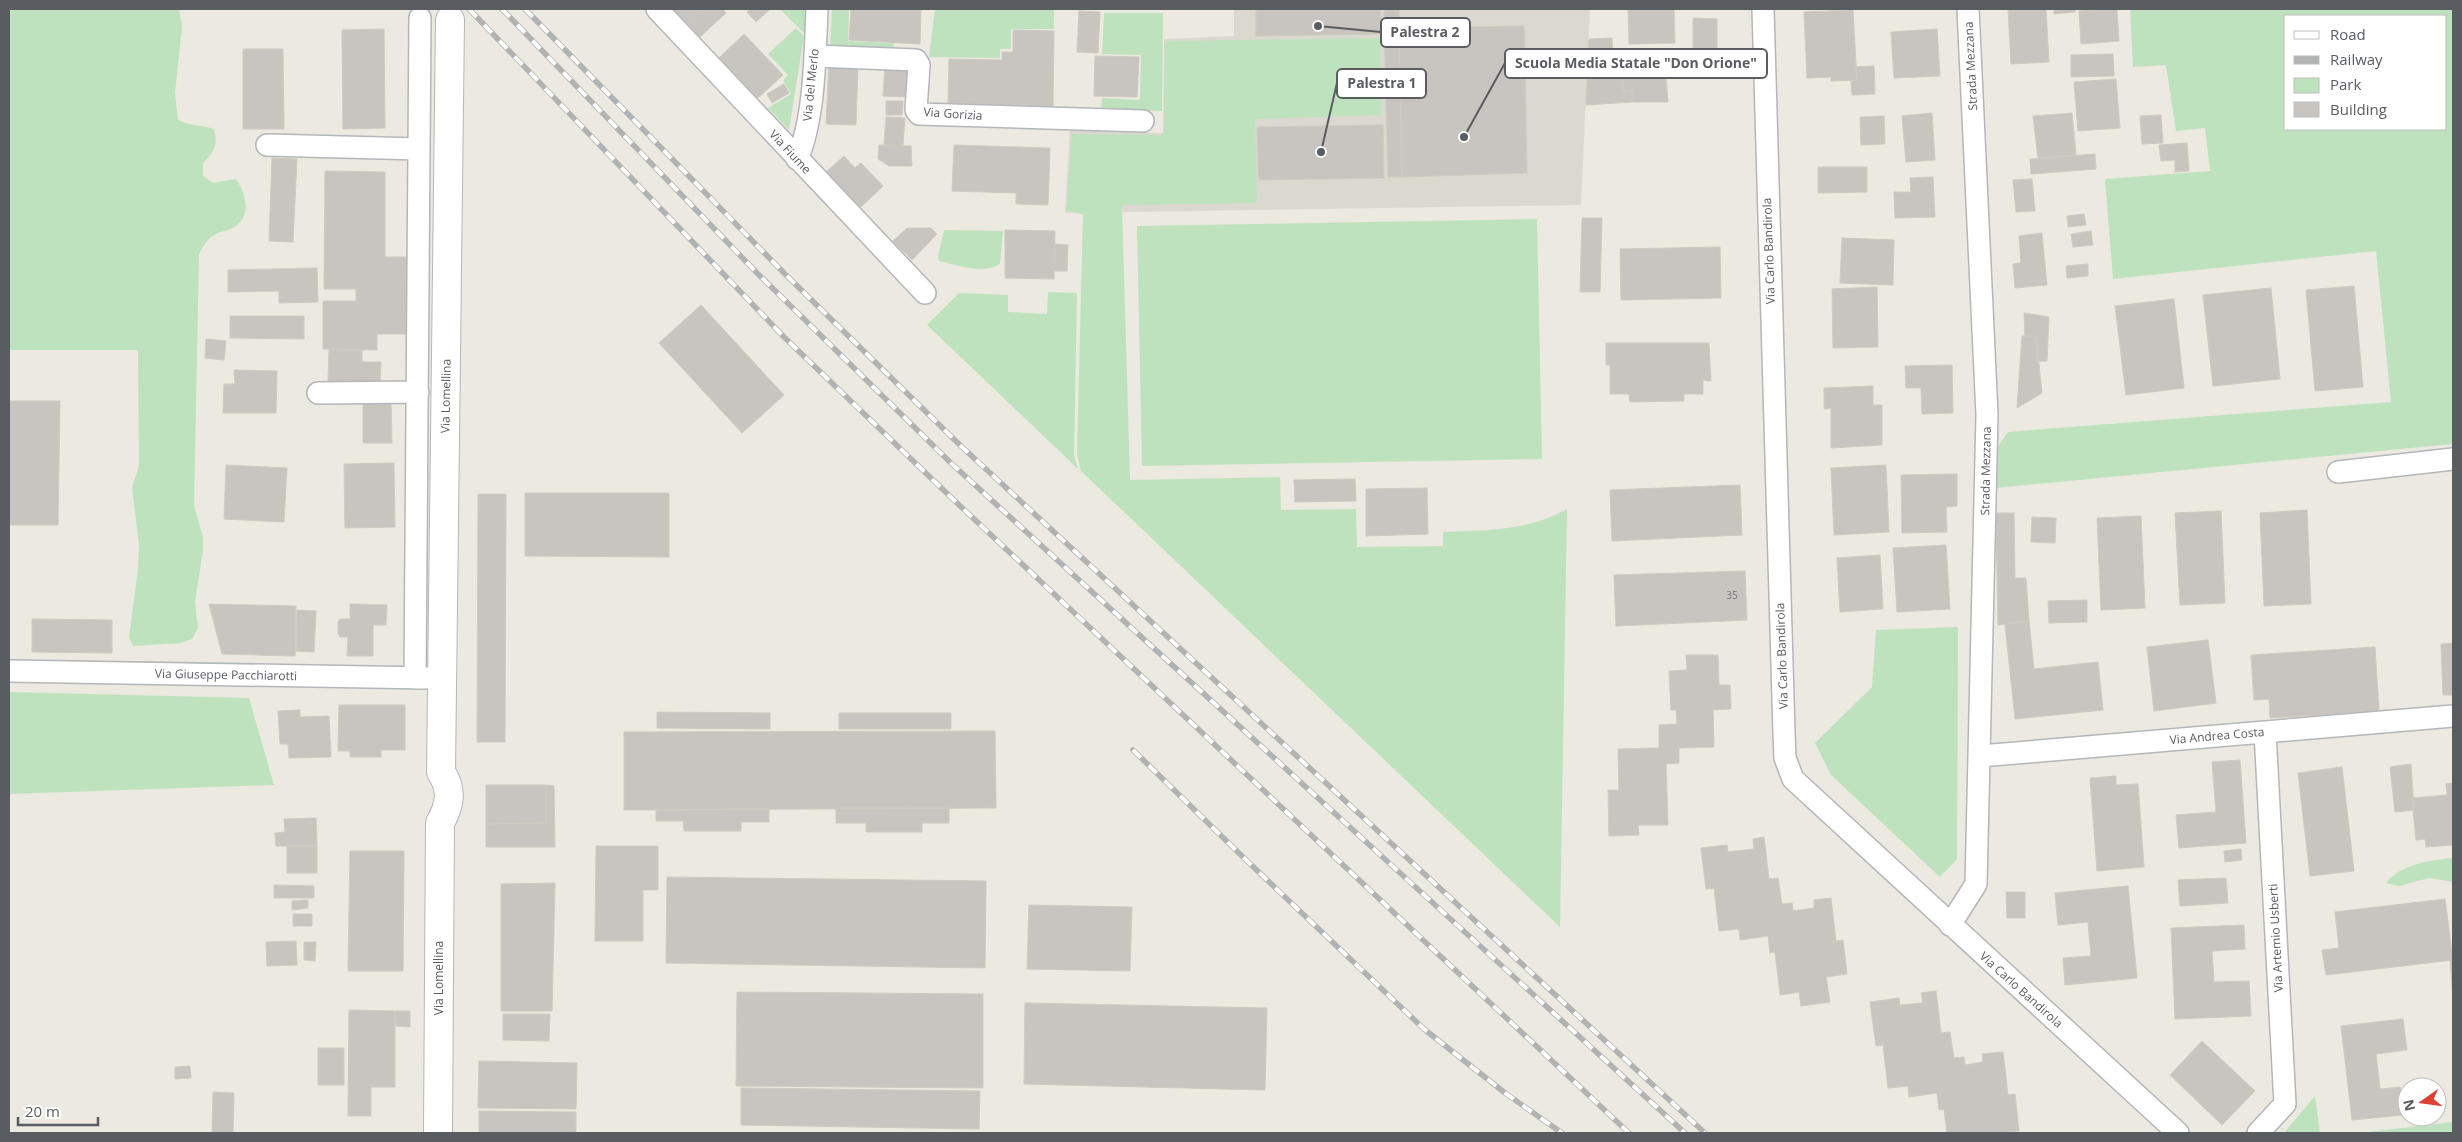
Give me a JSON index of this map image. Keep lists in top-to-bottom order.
{
  "streets": {
    "main road": ["Via Lomellina"],
    "street": [
      "Strada Mezzana",
      "Via del Merlo",
      "Via Gorizia",
      "Via Fiume",
      "Via Carlo Bandirola",
      "Via Giuseppe Pacchiarotti",
      "Via Andrea Costa",
      "Via Artemio Usberti"
    ]
  },
  "crossings": [
    ["Strada Mezzana", "Via Carlo Bandirola"],
    ["Strada Mezzana", "Via Andrea Costa"],
    ["Via del Merlo", "Via Gorizia"],
    ["Via del Merlo", "Via Fiume"],
    ["Via Lomellina", "Via Giuseppe Pacchiarotti"],
    ["Via Andrea Costa", "Via Artemio Usberti"]
  ],
  "places": ["Palestra 2", "Scuola Media Statale \"Don Orione\"", "Palestra 1"],
  "house_numbers": ["35"],
  "legend": [
    "Road",
    "Railway",
    "Park",
    "Building"
  ],
  "scale_bar": "20 m",
  "north": "left"
}
